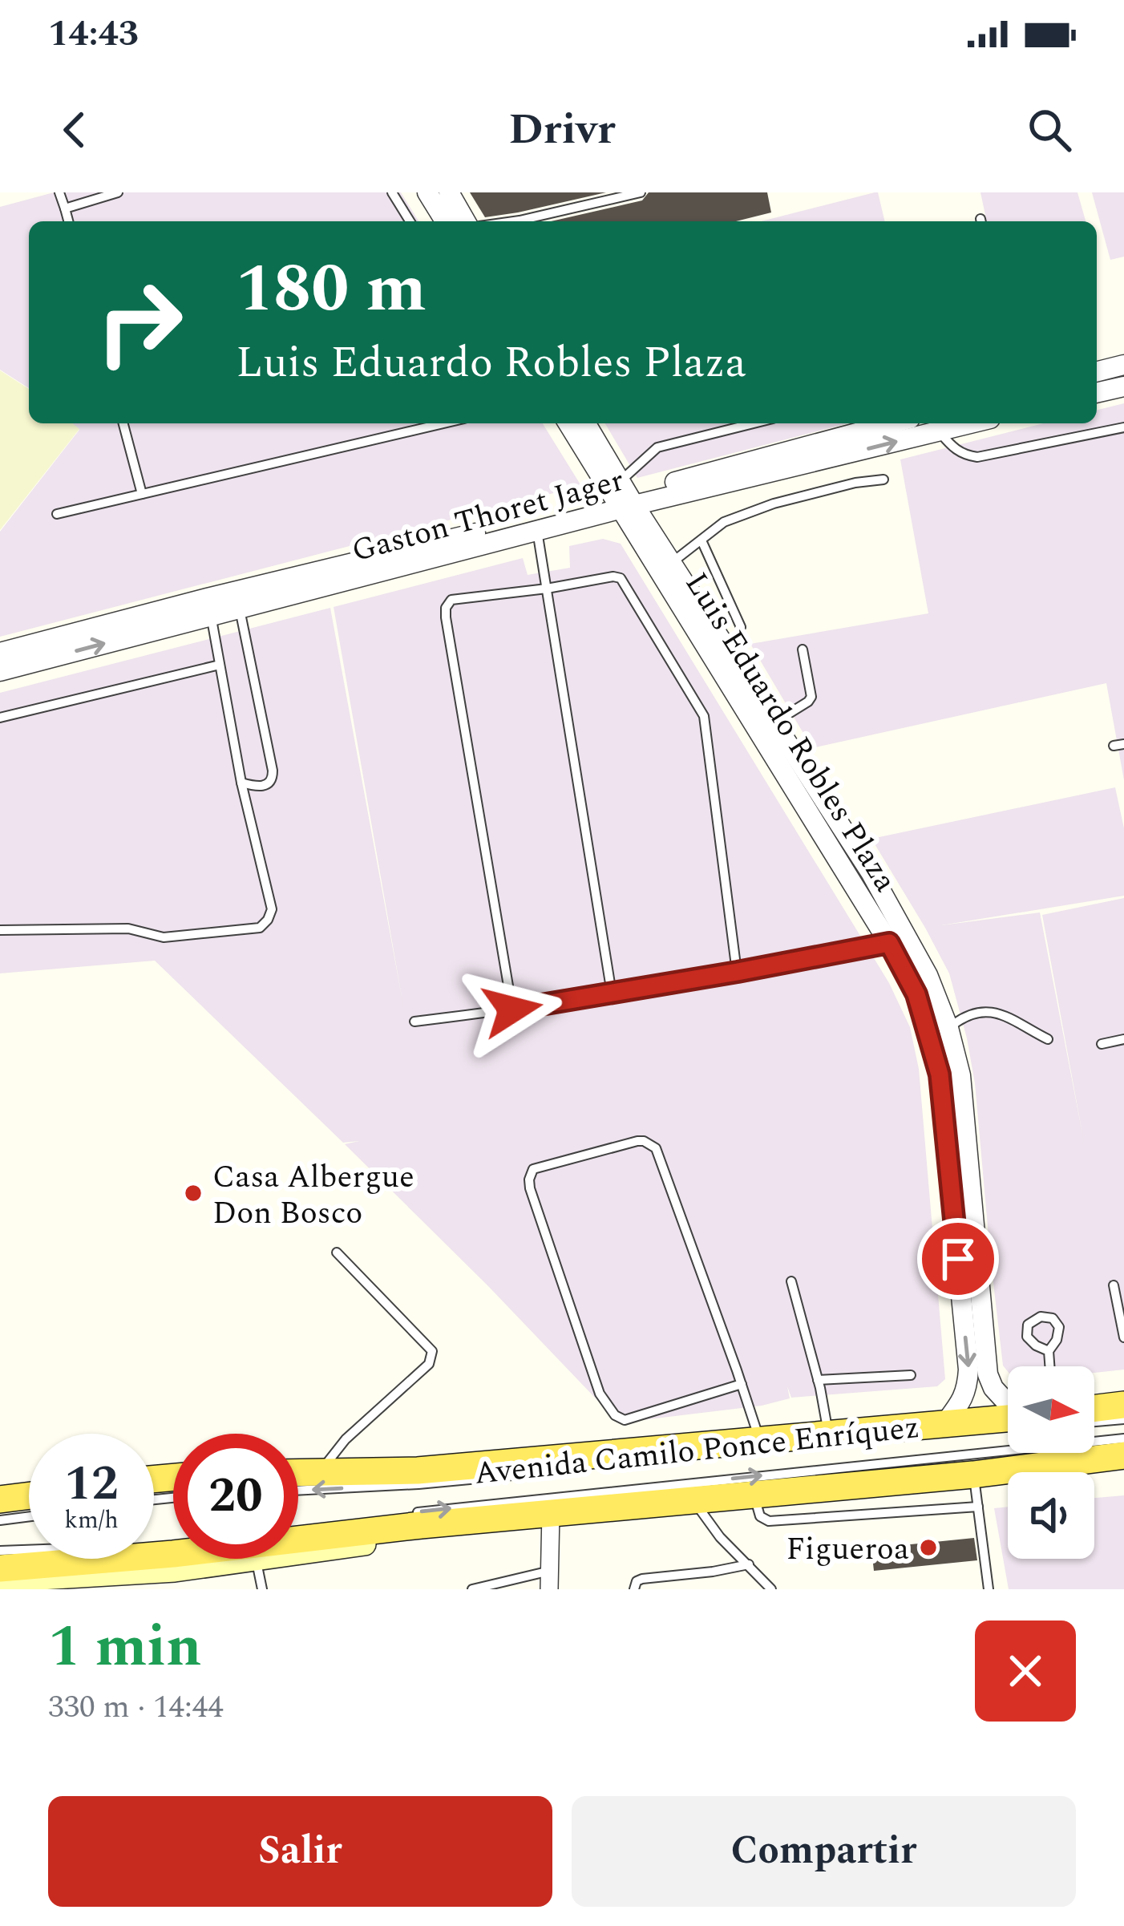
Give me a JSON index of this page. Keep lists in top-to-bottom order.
{
  "streets": {
    "main road": ["Avenida Camilo Ponce Enríquez"],
    "street": ["Gaston Thoret Jager", "Luis Eduardo Robles Plaza"]
  },
  "crossings": [
    ["Gaston Thoret Jager", "Luis Eduardo Robles Plaza"],
    ["Luis Eduardo Robles Plaza", "Avenida Camilo Ponce Enríquez"]
  ],
  "places": ["Casa Albergue Don Bosco", "Figueroa"],
  "north": "right",
  "page": {
    "status": "14:43",
    "header": "Drivr",
    "turn": ["180 m", "Luis Eduardo Robles Plaza"],
    "speed": "12 km/h",
    "limit": "20",
    "heading": ["1 min", "330 m · 14:44"],
    "buttons": ["Salir", "Compartir"]
  }
}
